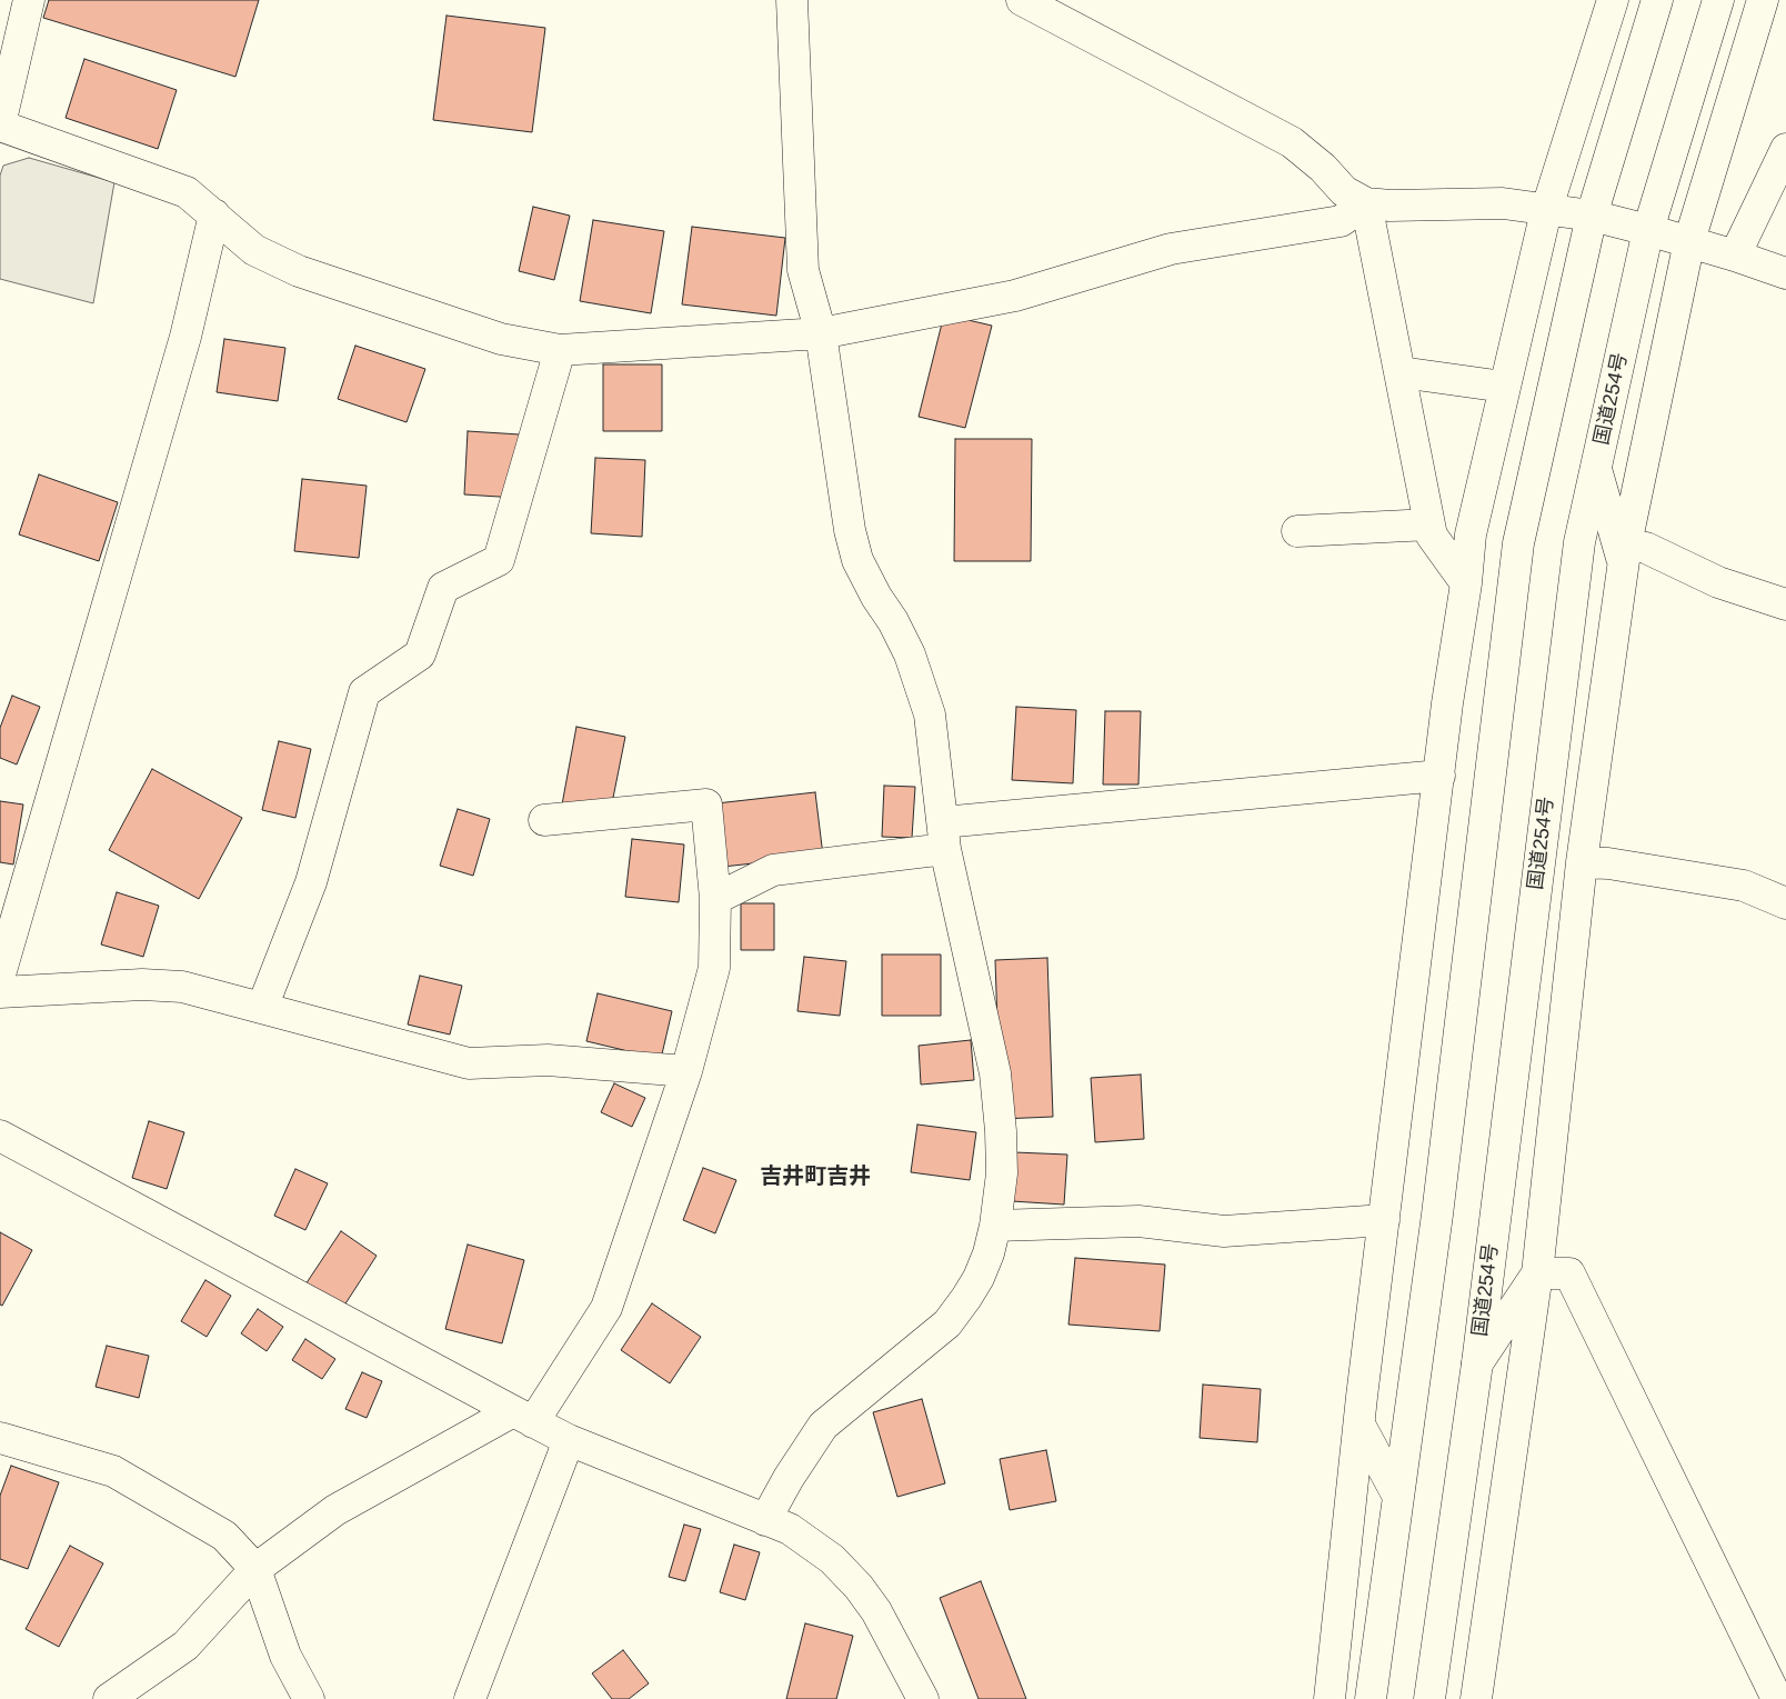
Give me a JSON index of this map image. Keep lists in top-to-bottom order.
{
  "streets": {
    "main road": ["国道254号"]
  },
  "districts": ["吉井町吉井"]
}
